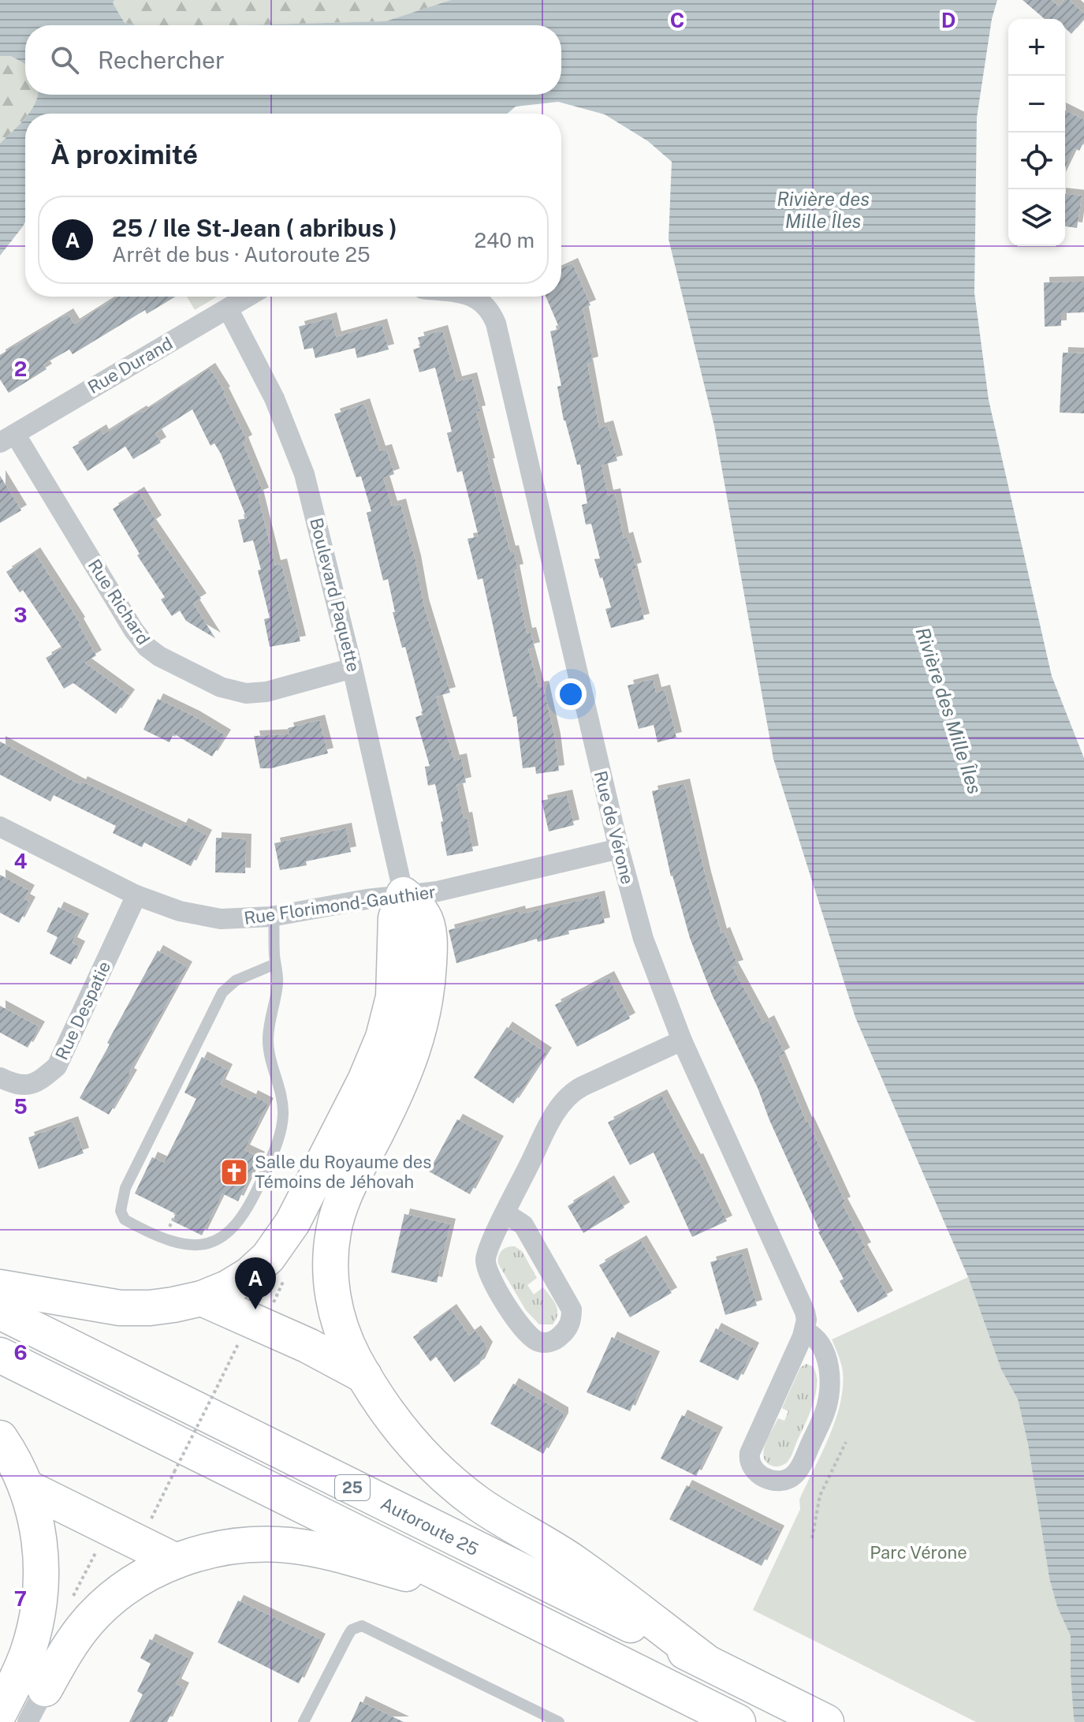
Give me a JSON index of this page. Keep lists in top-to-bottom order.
{
  "streets": {
    "highway": ["25", "Autoroute 25"],
    "street": [
      "Rue Durand",
      "Boulevard Paquette",
      "Rue Richard",
      "Rue de Vérone",
      "Rue Florimond-Gauthier",
      "Rue Despatie"
    ]
  },
  "crossings": [
    ["Rue Durand", "Boulevard Paquette"],
    ["Rue Durand", "Rue Richard"],
    ["Boulevard Paquette", "Rue Richard"],
    ["Boulevard Paquette", "Rue Florimond-Gauthier"],
    ["Rue de Vérone", "Rue Florimond-Gauthier"],
    ["Rue Florimond-Gauthier", "Rue Despatie"]
  ],
  "water": ["Rivière des Mille Îles"],
  "parks": ["Parc Vérone"],
  "places": {
    "church": ["Salle du Royaume des Témoins de Jéhovah"]
  },
  "page": {
    "map_buttons": ["+", "−"],
    "search": "Rechercher",
    "heading": "À proximité",
    "list": [
      {
        "mark": "A",
        "name": "25 / Ile St-Jean ( abribus )",
        "note": "Arrêt de bus · Autoroute 25",
        "value": "240 m"
      }
    ],
    "pins": "A"
  },
  "grid": {
    "columns": ["C", "D"],
    "rows": [
      "2",
      "3",
      "4",
      "5",
      "6",
      "7"
    ]
  }
}
